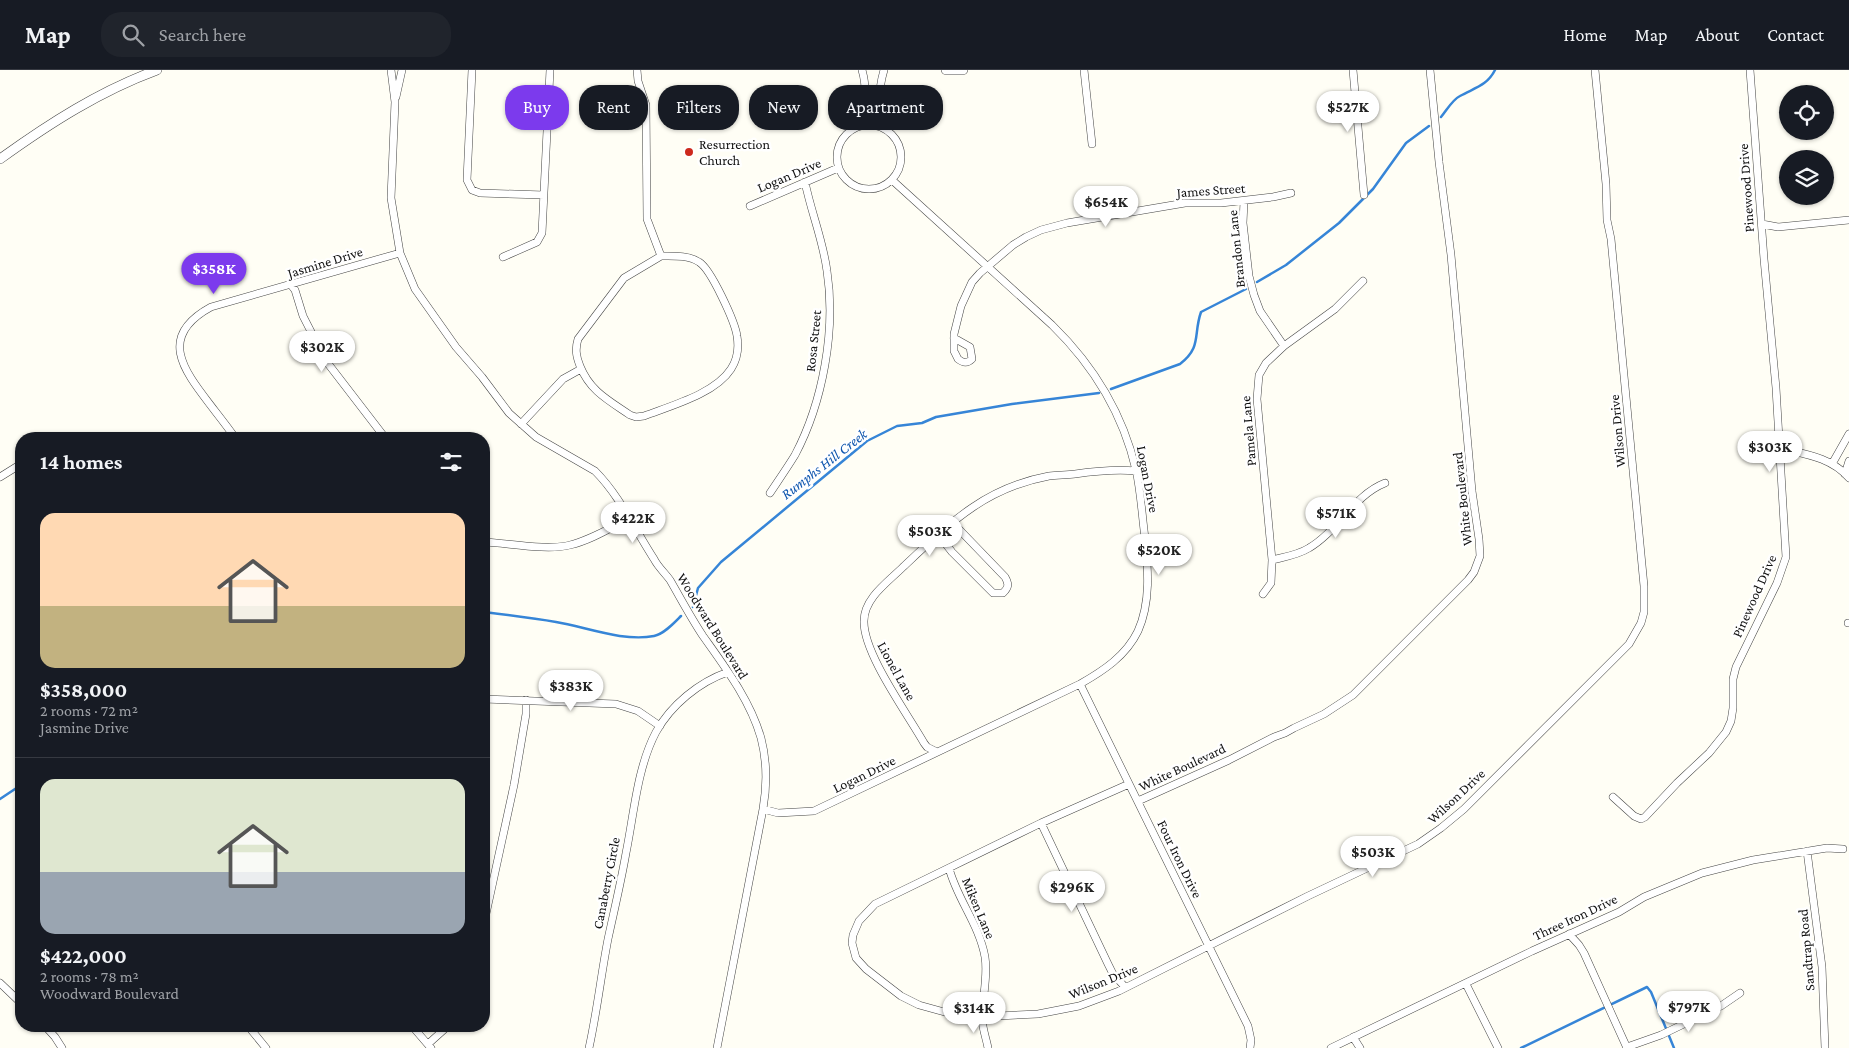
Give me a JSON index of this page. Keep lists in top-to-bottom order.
{
  "streets": {
    "street": [
      "Logan Drive",
      "Pinewood Drive",
      "James Street",
      "Brandon Lane",
      "Jasmine Drive",
      "Rosa Street",
      "Pamela Lane",
      "Wilson Drive",
      "White Boulevard",
      "Woodward Boulevard",
      "Lionel Lane",
      "Four Iron Drive",
      "Canaberry Circle",
      "Miken Lane",
      "Three Iron Drive",
      "Sandtrap Road"
    ]
  },
  "crossings": [
    ["Logan Drive", "James Street"],
    ["Logan Drive", "Rosa Street"],
    ["Logan Drive", "Woodward Boulevard"],
    ["Logan Drive", "Lionel Lane"],
    ["Logan Drive", "Four Iron Drive"],
    ["James Street", "Brandon Lane"],
    ["Brandon Lane", "Pamela Lane"],
    ["Jasmine Drive", "Woodward Boulevard"],
    ["Wilson Drive", "Four Iron Drive"],
    ["Wilson Drive", "Miken Lane"],
    ["White Boulevard", "Four Iron Drive"],
    ["Woodward Boulevard", "Canaberry Circle"],
    ["Three Iron Drive", "Sandtrap Road"]
  ],
  "water": ["Rumphs Hill Creek"],
  "places": ["Resurrection Church"],
  "page": {
    "header": "Map",
    "search": "Search here",
    "nav": [
      "Home",
      "Map",
      "About",
      "Contact"
    ],
    "chip": [
      "Buy",
      "Rent",
      "Filters",
      "New",
      "Apartment"
    ],
    "price": [
      "$527K",
      "$654K",
      "$358K",
      "$302K",
      "$303K",
      "$571K",
      "$422K",
      "$503K",
      "$520K",
      "$383K",
      "$503K",
      "$296K",
      "$797K",
      "$314K"
    ],
    "heading": "14 homes",
    "list": [
      {
        "name": "$358,000",
        "note": "2 rooms · 72 m² · Jasmine Drive"
      },
      {
        "name": "$422,000",
        "note": "2 rooms · 78 m² · Woodward Boulevard"
      }
    ]
  }
}
